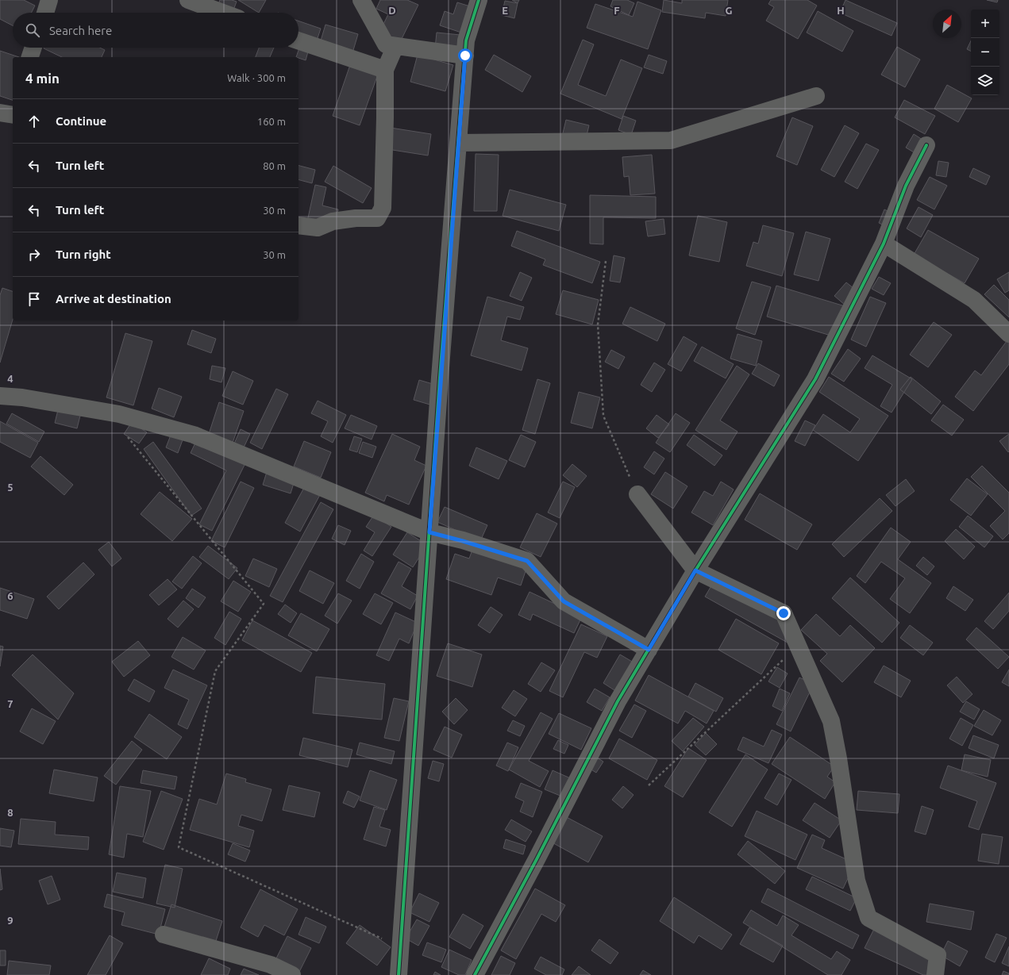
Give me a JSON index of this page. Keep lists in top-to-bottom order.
{
  "north": "top right",
  "page": {
    "map_buttons": ["+", "−"],
    "search": "Search here",
    "heading": ["4 min", "Walk · 300 m"],
    "list": [
      ["Continue", "160 m"],
      ["Turn left", "80 m"],
      ["Turn left", "30 m"],
      ["Turn right", "30 m"],
      "Arrive at destination"
    ]
  },
  "grid": {
    "columns": [
      "D",
      "E",
      "F",
      "G",
      "H"
    ],
    "rows": [
      "4",
      "5",
      "6",
      "7",
      "8",
      "9"
    ]
  }
}
